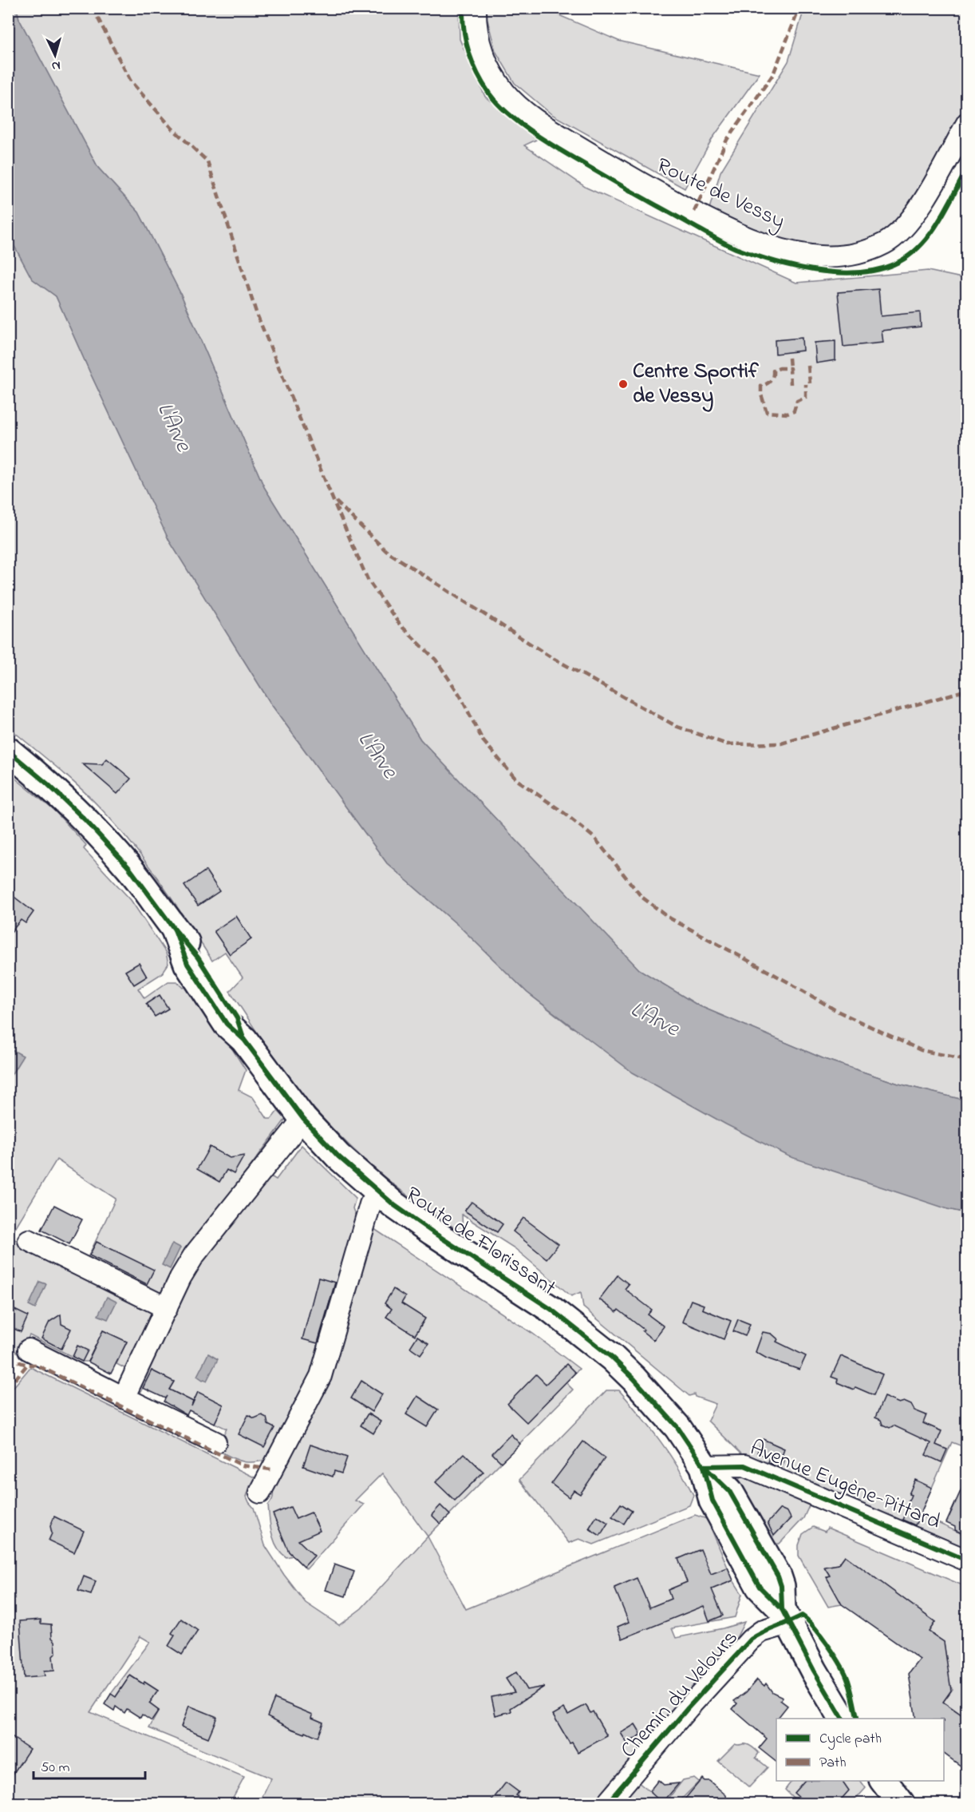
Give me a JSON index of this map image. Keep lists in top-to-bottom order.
{
  "streets": {
    "main road": ["Route de Florissant"],
    "street": ["Route de Vessy", "Avenue Eugène-Pittard", "Chemin du Velours"]
  },
  "crossings": [
    ["Route de Florissant", "Avenue Eugène-Pittard"],
    ["Route de Florissant", "Chemin du Velours"]
  ],
  "water": ["L'Arve"],
  "places": ["Centre Sportif de Vessy"],
  "legend": ["Cycle path", "Path"],
  "scale_bar": "50 m",
  "north": "bottom"
}
